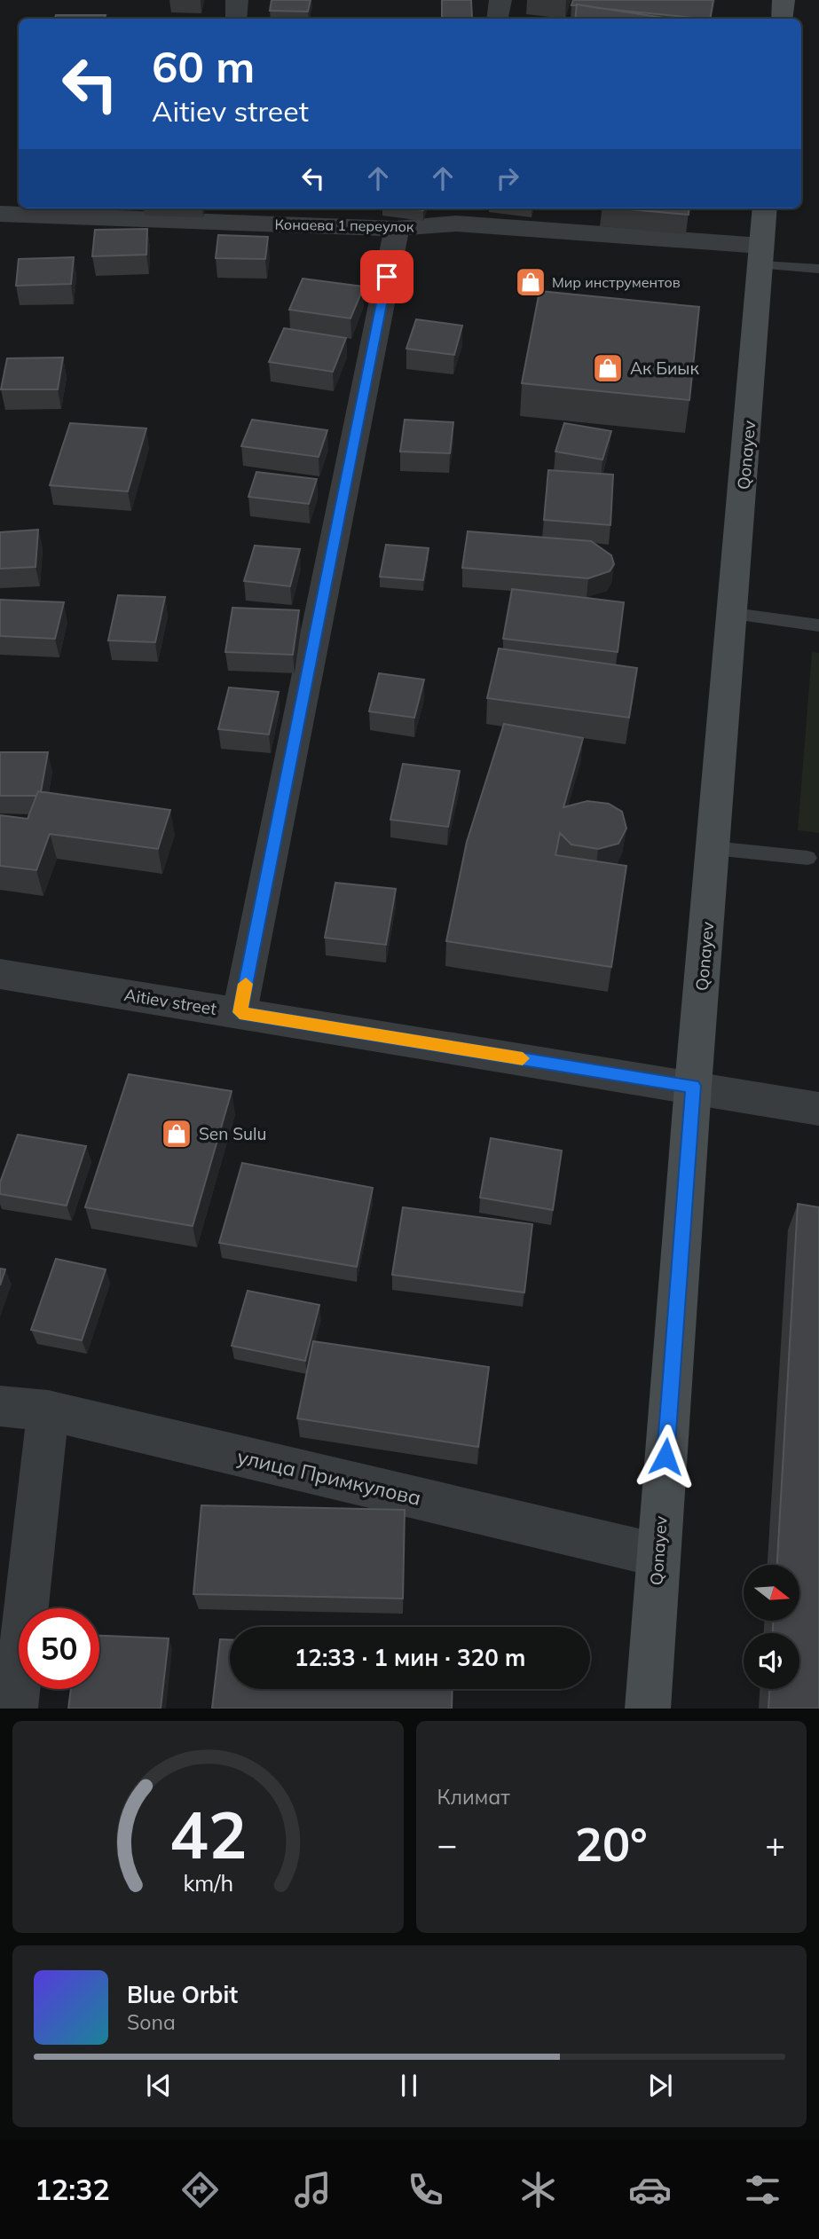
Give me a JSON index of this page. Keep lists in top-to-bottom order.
{
  "streets": {
    "main road": ["Qonayev"],
    "street": ["Конаева 1 переулок", "Aitiev street", "улица Примкулова"]
  },
  "crossings": [
    ["Конаева 1 переулок", "Qonayev"],
    ["Qonayev", "Aitiev street"],
    ["Qonayev", "улица Примкулова"]
  ],
  "places": {
    "shop": ["Мир инструментов", "Ак Биык", "Sen Sulu"]
  },
  "north": "right",
  "page": {
    "turn": ["60 m", "Aitiev street"],
    "limit": "50",
    "trip": "12:33 · 1 мин · 320 m",
    "tile": "Климат",
    "heat": ["−", "20°", "+"],
    "song": ["Blue Orbit", "Sona"],
    "tabs": "12:32",
    "gauge": ["42", "km/h"]
  }
}
